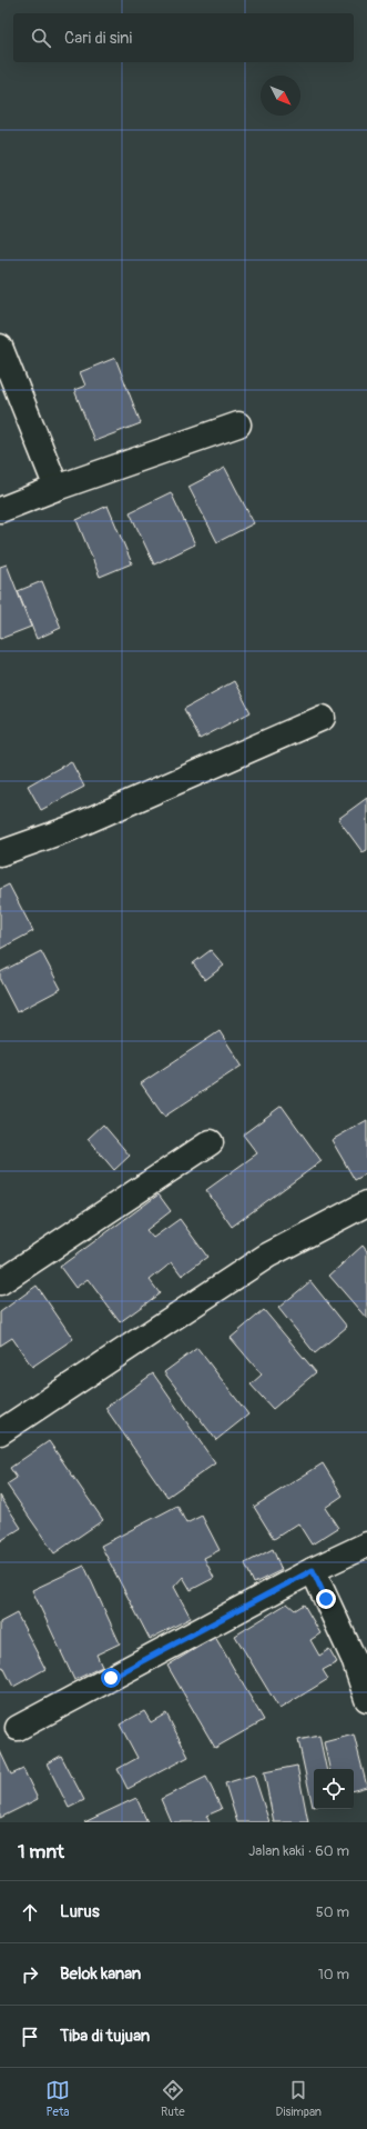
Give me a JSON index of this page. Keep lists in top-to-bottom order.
{
  "north": "bottom right",
  "page": {
    "search": "Cari di sini",
    "heading": ["1 mnt", "Jalan kaki · 60 m"],
    "list": [
      ["Lurus", "50 m"],
      ["Belok kanan", "10 m"],
      "Tiba di tujuan"
    ],
    "nav": ["Peta", "Rute", "Disimpan"]
  }
}
